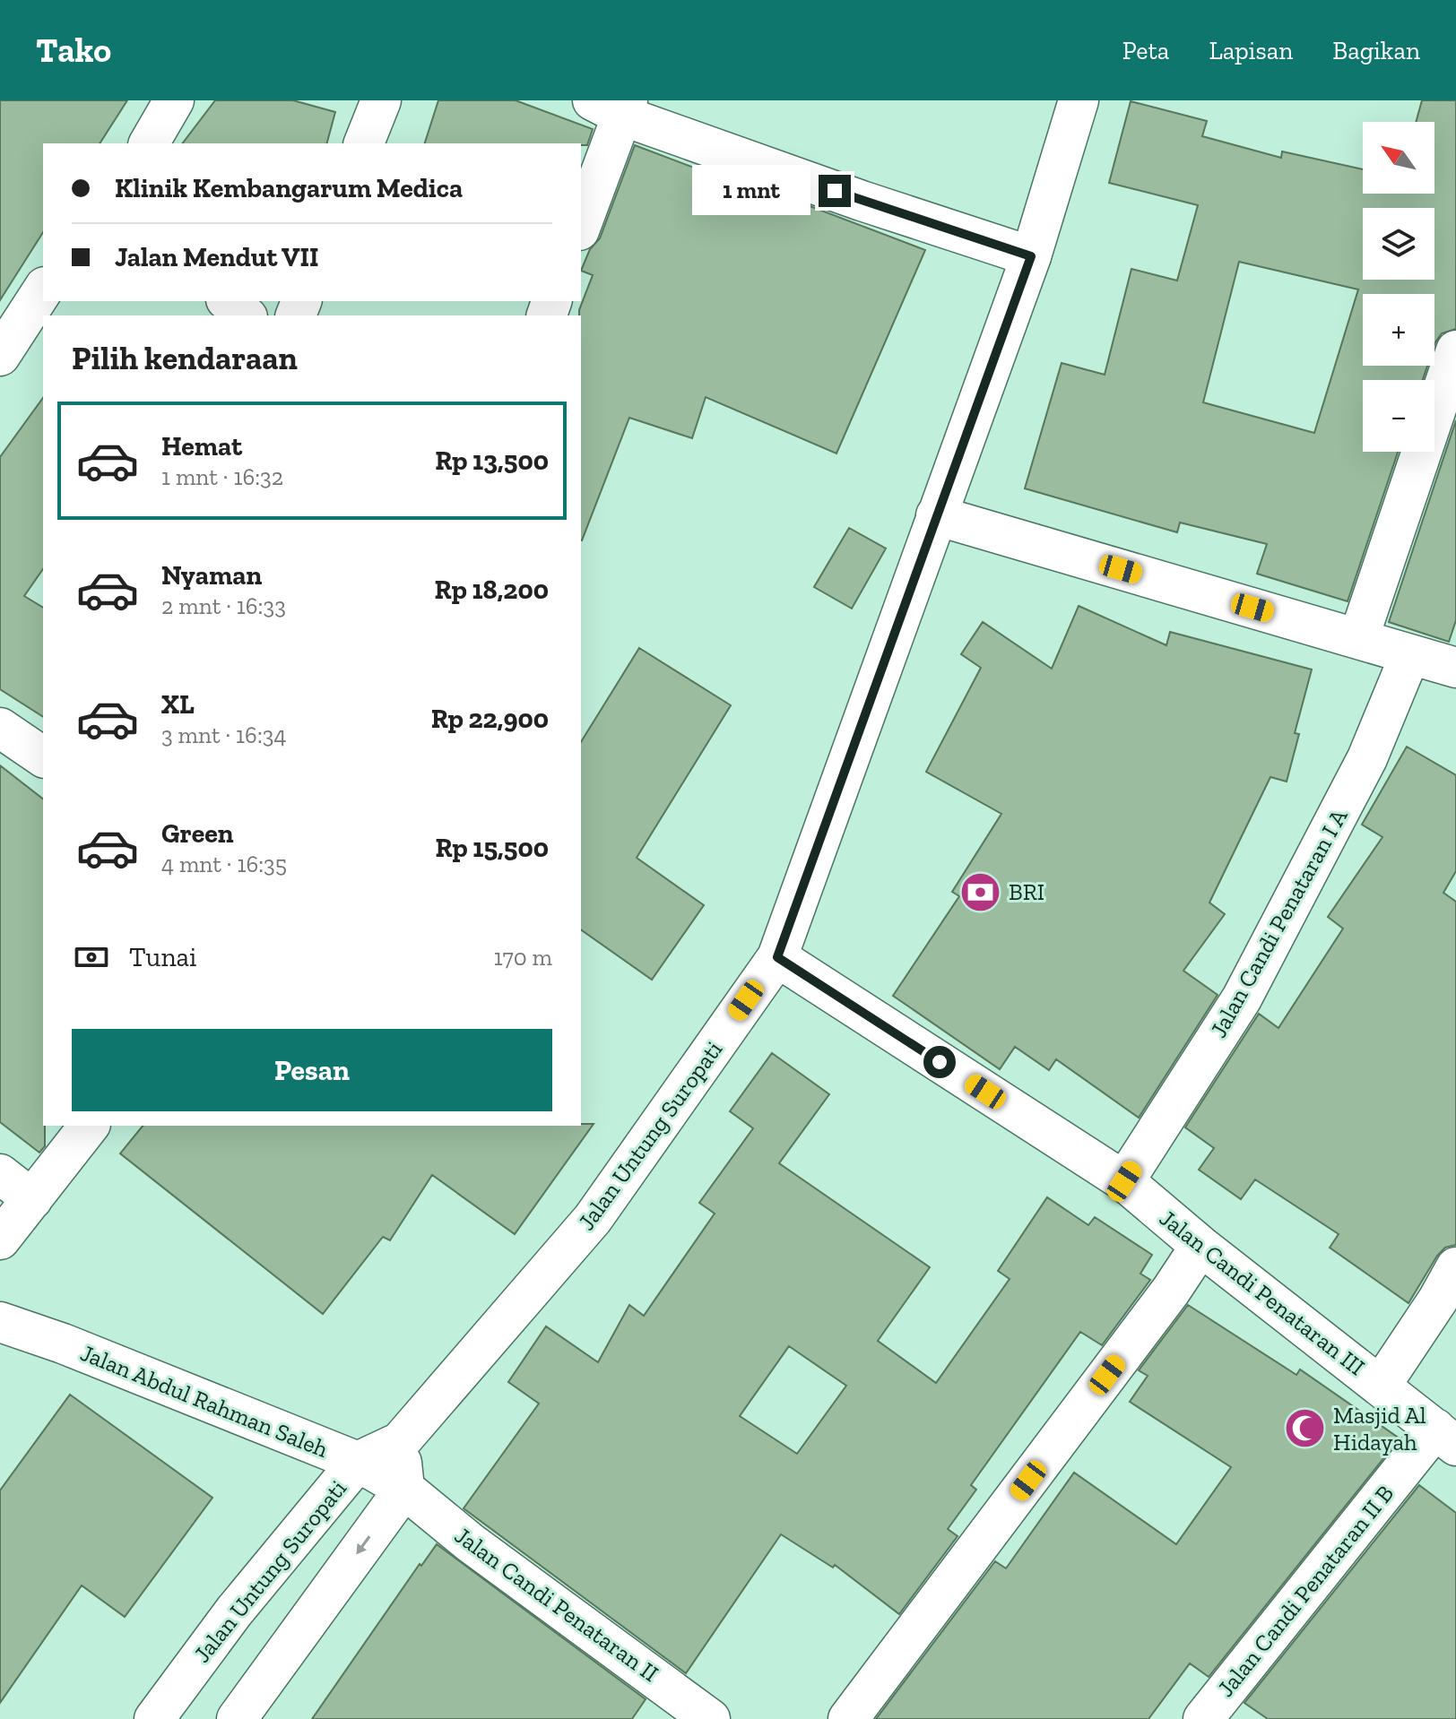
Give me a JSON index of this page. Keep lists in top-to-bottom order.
{
  "streets": {
    "street": [
      "Jalan Candi Penataran I A",
      "Jalan Untung Suropati",
      "Jalan Candi Penataran III",
      "Jalan Abdul Rahman Saleh",
      "Jalan Candi Penataran II B",
      "Jalan Candi Penataran II"
    ]
  },
  "crossings": [
    ["Jalan Candi Penataran I A", "Jalan Candi Penataran III"],
    ["Jalan Untung Suropati", "Jalan Candi Penataran III"],
    ["Jalan Untung Suropati", "Jalan Abdul Rahman Saleh"],
    ["Jalan Candi Penataran III", "Jalan Candi Penataran II B"],
    ["Jalan Abdul Rahman Saleh", "Jalan Candi Penataran II"]
  ],
  "places": {
    "bank": ["BRI"],
    "mosque": ["Masjid Al Hidayah"]
  },
  "north": "top left",
  "page": {
    "header": "Tako",
    "nav": ["Peta", "Lapisan", "Bagikan"],
    "map_buttons": ["+", "−"],
    "banner": ["Klinik Kembangarum Medica", "Jalan Mendut VII"],
    "bubble": "1 mnt",
    "heading": "Pilih kendaraan",
    "list": [
      {
        "name": "Hemat",
        "note": "1 mnt · 16:32",
        "value": "Rp 13,500"
      },
      {
        "name": "Nyaman",
        "note": "2 mnt · 16:33",
        "value": "Rp 18,200"
      },
      {
        "name": "XL",
        "note": "3 mnt · 16:34",
        "value": "Rp 22,900"
      },
      {
        "name": "Green",
        "note": "4 mnt · 16:35",
        "value": "Rp 15,500"
      }
    ],
    "pay": ["Tunai", "170 m"],
    "buttons": "Pesan"
  }
}
